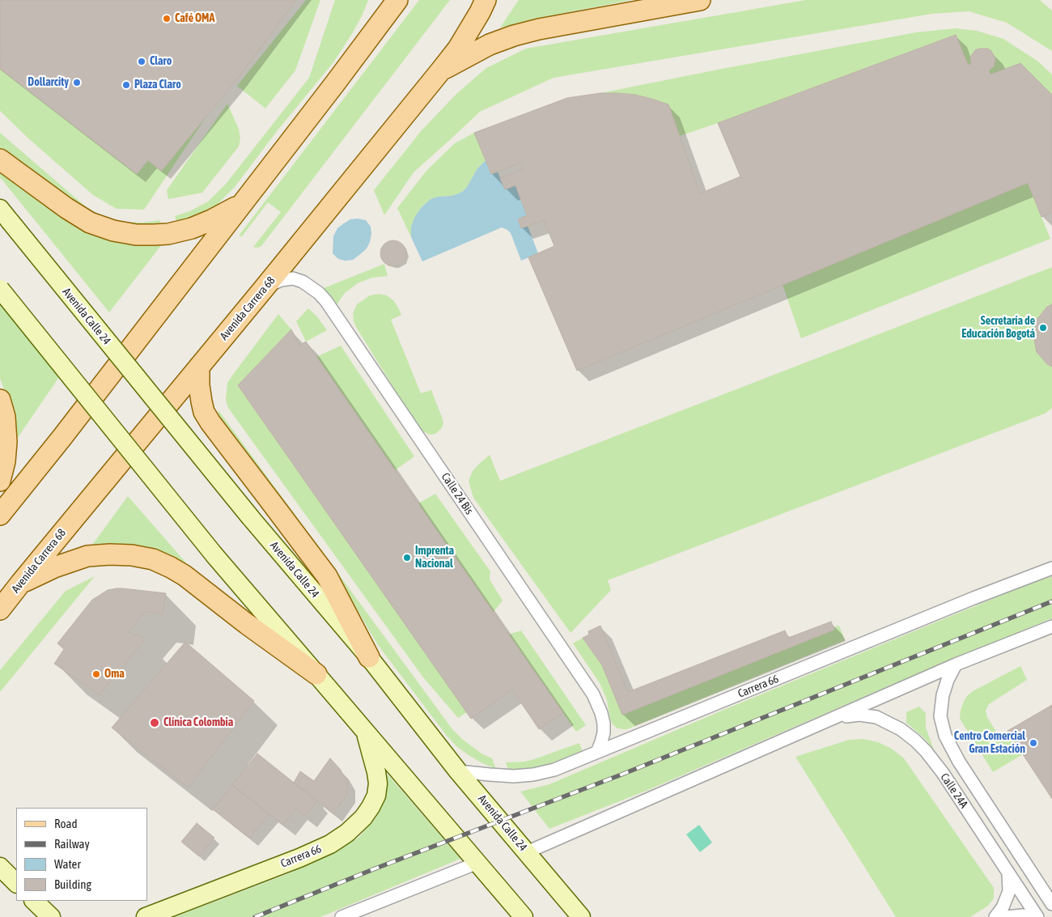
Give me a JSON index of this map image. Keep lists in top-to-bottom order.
{
  "streets": {
    "main road": ["Avenida Carrera 68", "Avenida Calle 24", "Carrera 66"],
    "street": ["Calle 24 Bis", "Calle 24A"]
  },
  "crossings": [
    ["Avenida Carrera 68", "Calle 24 Bis"],
    ["Avenida Calle 24", "Carrera 66"],
    ["Calle 24 Bis", "Carrera 66"]
  ],
  "places": [
    "Café OMA",
    "Claro",
    "Dollarcity",
    "Plaza Claro",
    "Secretaría de Educación Bogotá",
    "Imprenta Nacional",
    "Oma",
    "Clínica Colombia",
    "Centro Comercial Gran Estación"
  ],
  "legend": [
    "Road",
    "Railway",
    "Water",
    "Building"
  ]
}
